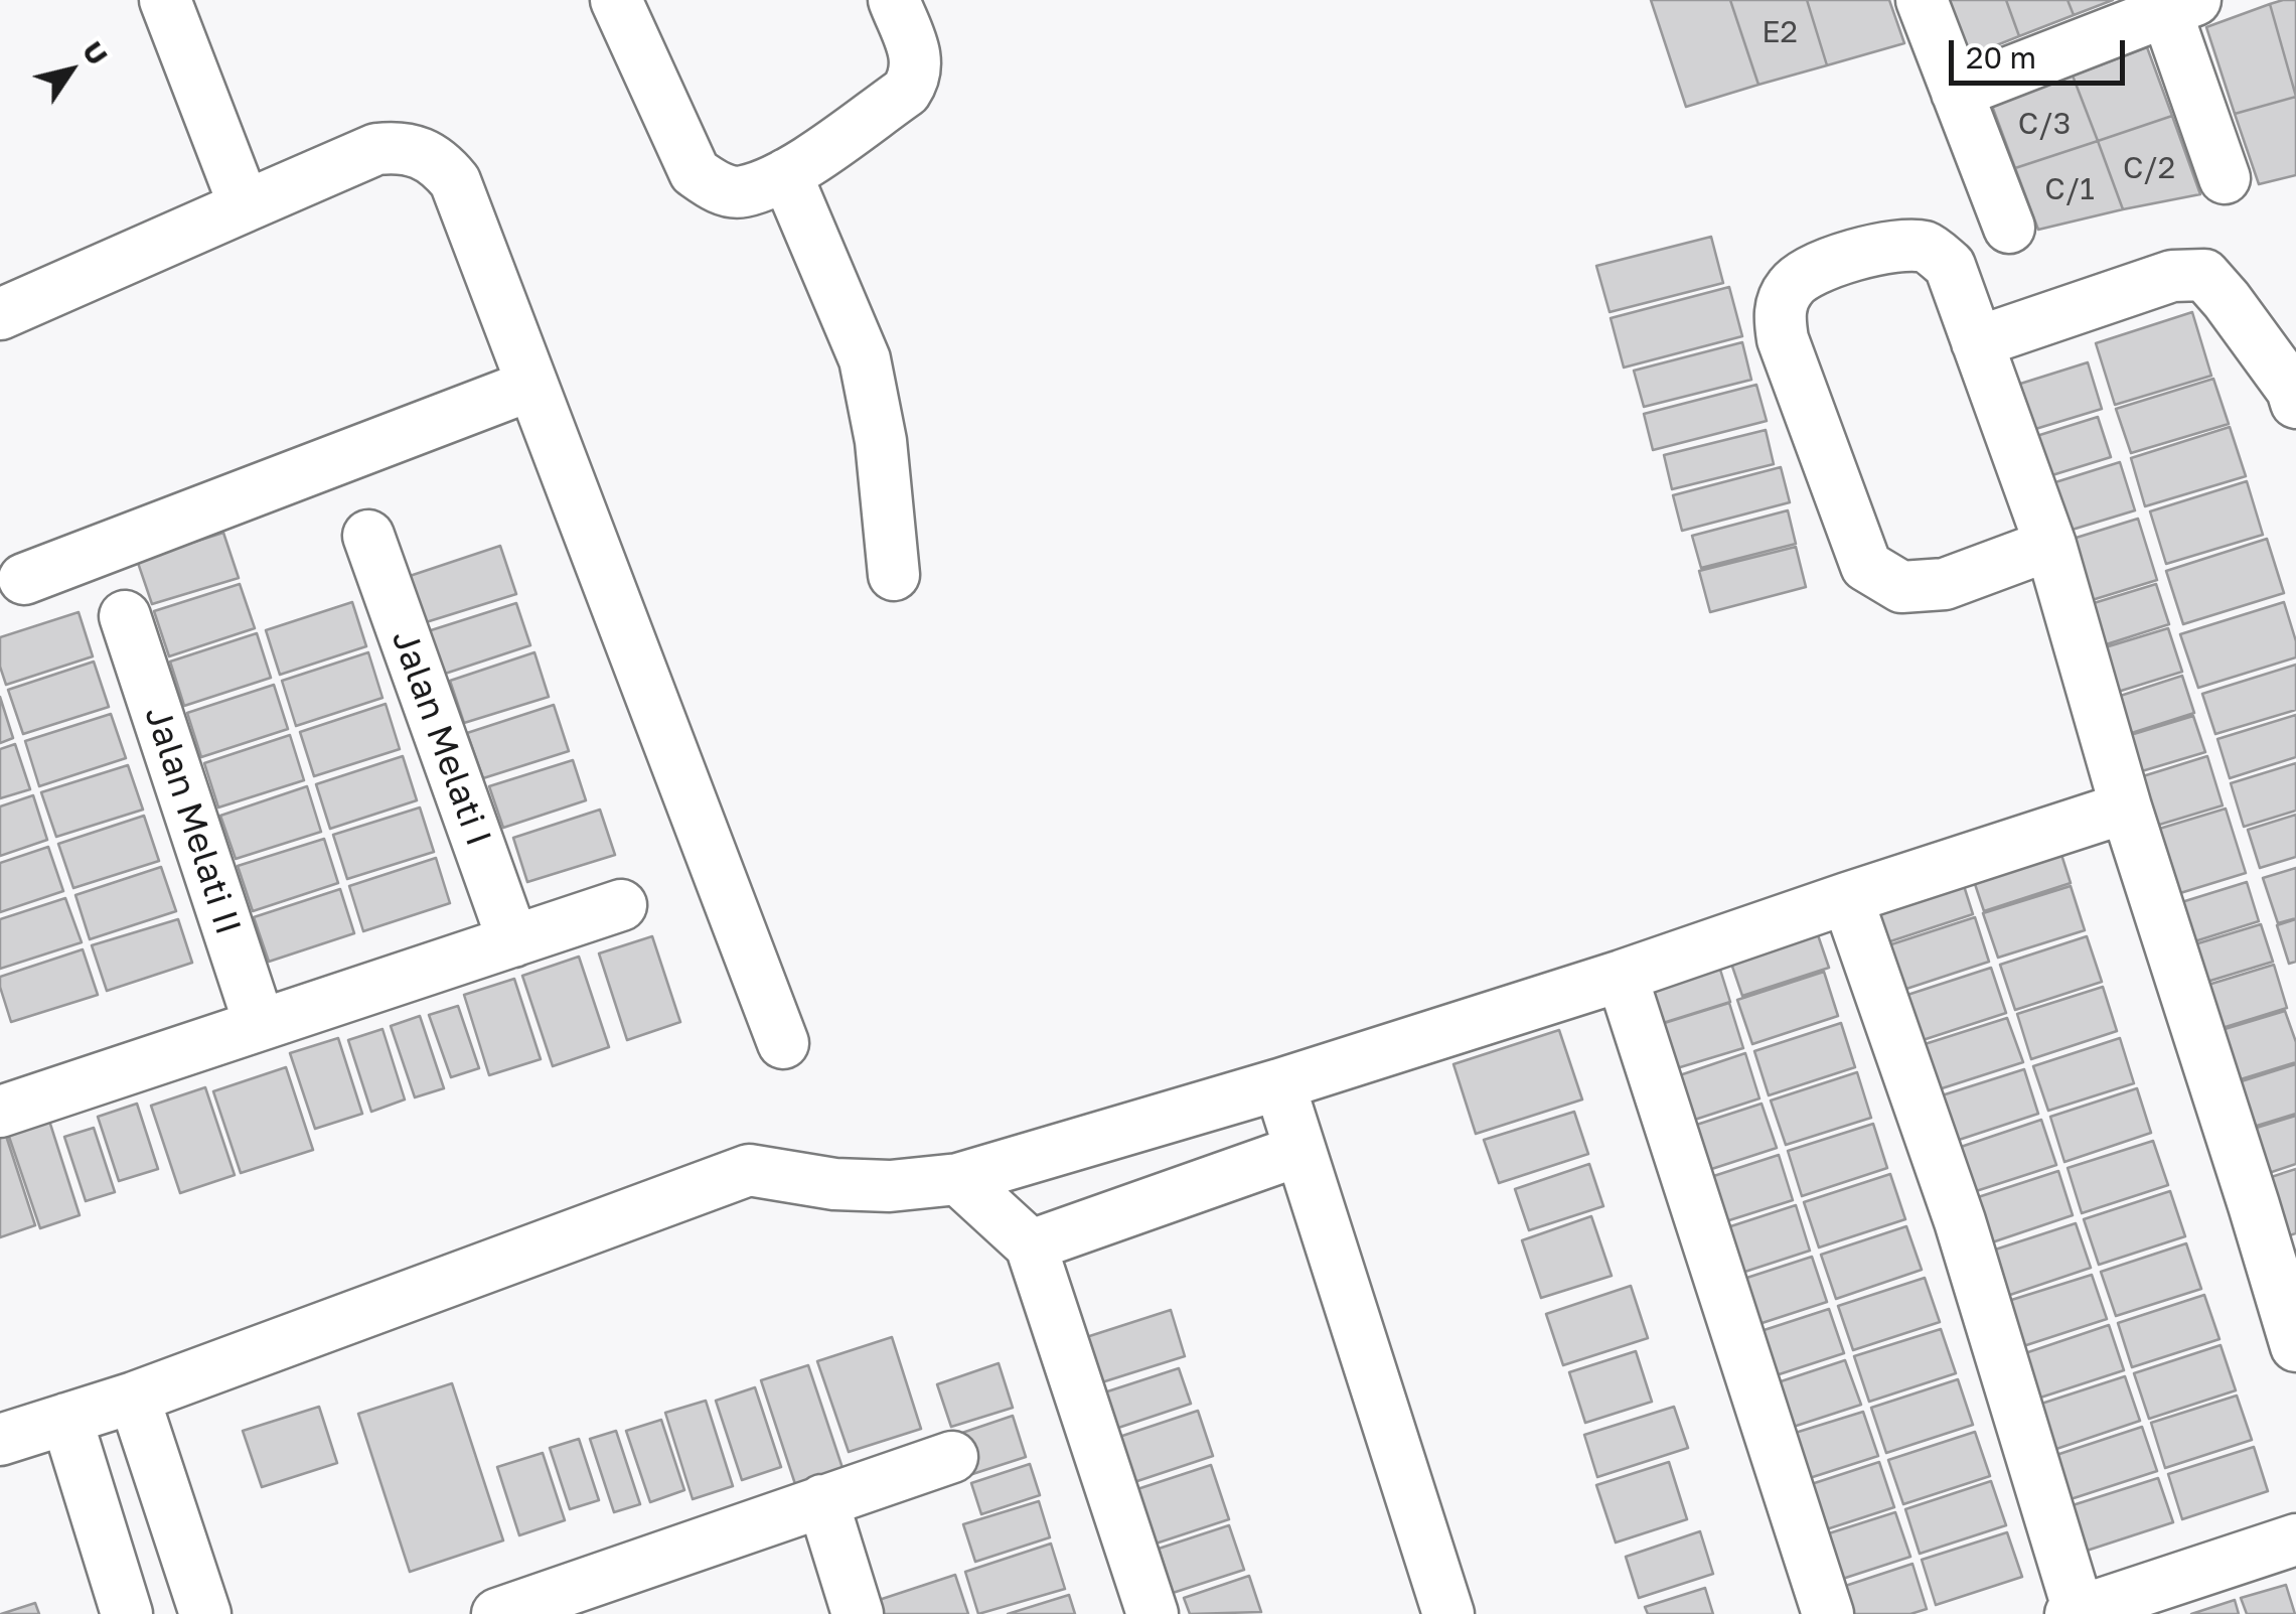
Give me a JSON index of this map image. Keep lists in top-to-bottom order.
{
  "streets": {
    "street": ["Jalan Melati I", "Jalan Melati II"]
  },
  "house_numbers": [
    "E2",
    "C/3",
    "C/2",
    "C/1"
  ],
  "scale_bar": "20 m",
  "north": "top right"
}
